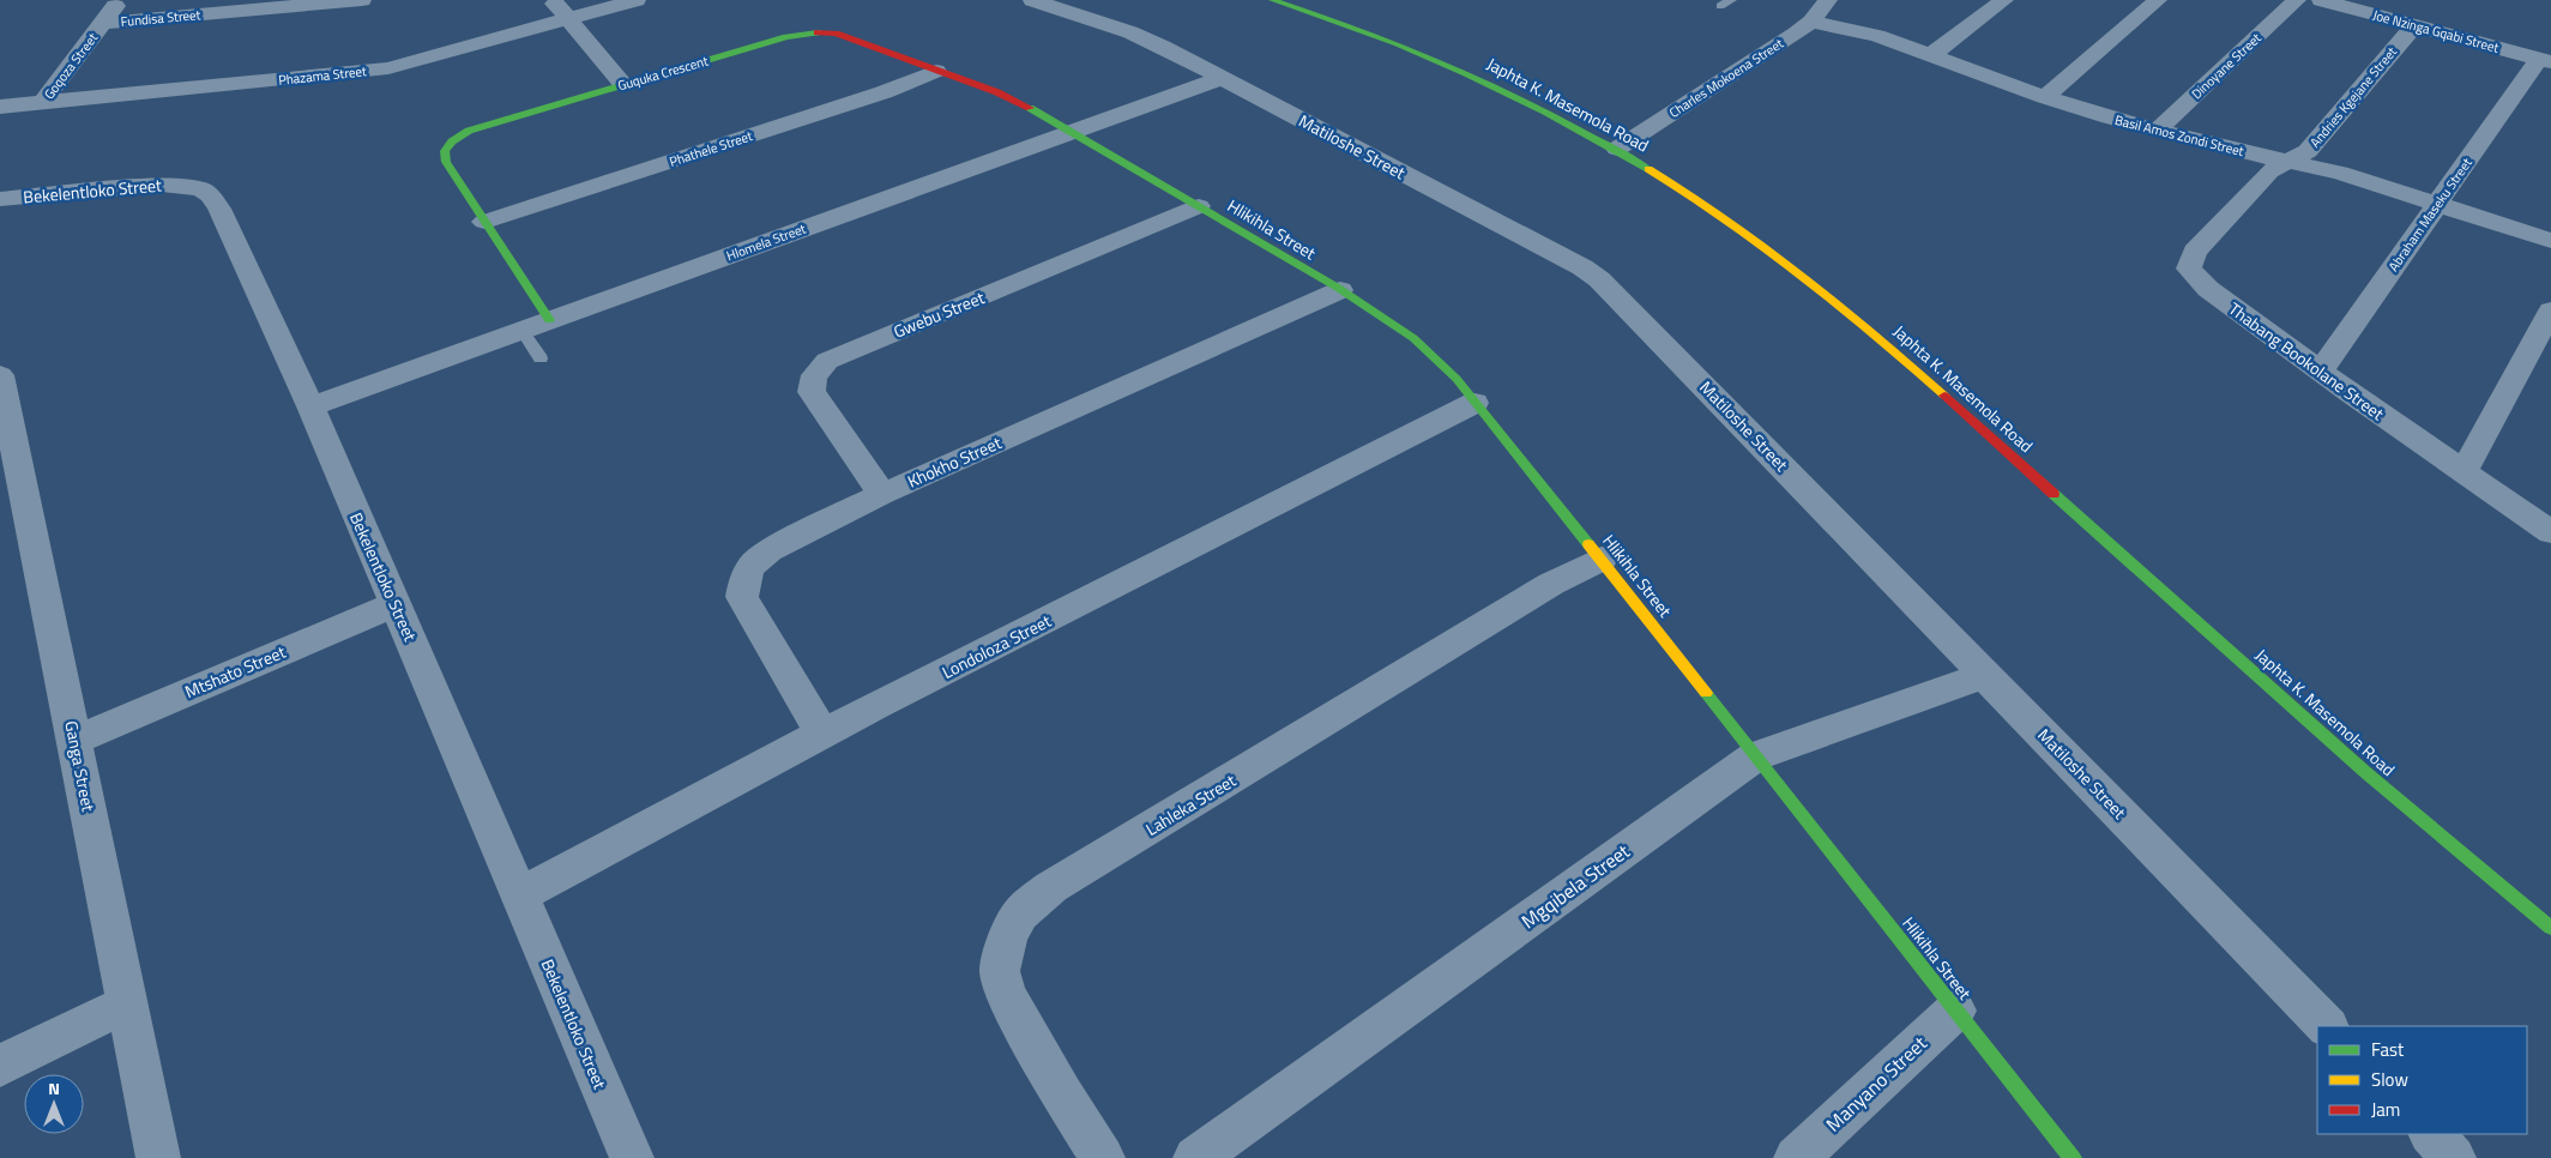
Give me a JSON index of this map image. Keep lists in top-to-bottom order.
{
  "streets": {
    "street": [
      "Fundisa Street",
      "Joe Nzinga Gqabi Street",
      "Goqoza Street",
      "Dinoyane Street",
      "Guquka Crescent",
      "Phazama Street",
      "Charles Mokoena Street",
      "Andries Kgejane Street",
      "Japhta K. Masemola Road",
      "Basil Amos Zondi Street",
      "Matiloshe Street",
      "Phathele Street",
      "Bekelentloko Street",
      "Abraham Maseku Street",
      "Hlikihla Street",
      "Hlomela Street",
      "Gwebu Street",
      "Thabang Bookolane Street",
      "Khokho Street",
      "Londoloza Street",
      "Mtshato Street",
      "Ganga Street",
      "Lahleka Street",
      "Mgqibela Street",
      "Manyano Street"
    ]
  },
  "crossings": [
    ["Fundisa Street", "Goqoza Street"],
    ["Joe Nzinga Gqabi Street", "Andries Kgejane Street"],
    ["Joe Nzinga Gqabi Street", "Abraham Maseku Street"],
    ["Goqoza Street", "Phazama Street"],
    ["Dinoyane Street", "Basil Amos Zondi Street"],
    ["Guquka Crescent", "Phathele Street"],
    ["Guquka Crescent", "Hlikihla Street"],
    ["Guquka Crescent", "Hlomela Street"],
    ["Charles Mokoena Street", "Japhta K. Masemola Road"],
    ["Charles Mokoena Street", "Basil Amos Zondi Street"],
    ["Andries Kgejane Street", "Basil Amos Zondi Street"],
    ["Andries Kgejane Street", "Thabang Bookolane Street"],
    ["Basil Amos Zondi Street", "Abraham Maseku Street"],
    ["Basil Amos Zondi Street", "Thabang Bookolane Street"],
    ["Matiloshe Street", "Hlomela Street"],
    ["Matiloshe Street", "Mgqibela Street"],
    ["Bekelentloko Street", "Hlomela Street"],
    ["Bekelentloko Street", "Londoloza Street"],
    ["Bekelentloko Street", "Mtshato Street"],
    ["Abraham Maseku Street", "Thabang Bookolane Street"],
    ["Hlikihla Street", "Hlomela Street"],
    ["Hlikihla Street", "Gwebu Street"],
    ["Hlikihla Street", "Khokho Street"],
    ["Hlikihla Street", "Londoloza Street"],
    ["Hlikihla Street", "Lahleka Street"],
    ["Hlikihla Street", "Mgqibela Street"],
    ["Hlikihla Street", "Manyano Street"],
    ["Gwebu Street", "Khokho Street"],
    ["Khokho Street", "Londoloza Street"],
    ["Mtshato Street", "Ganga Street"]
  ],
  "legend": ["Fast", "Slow", "Jam"],
  "north": "top"
}
